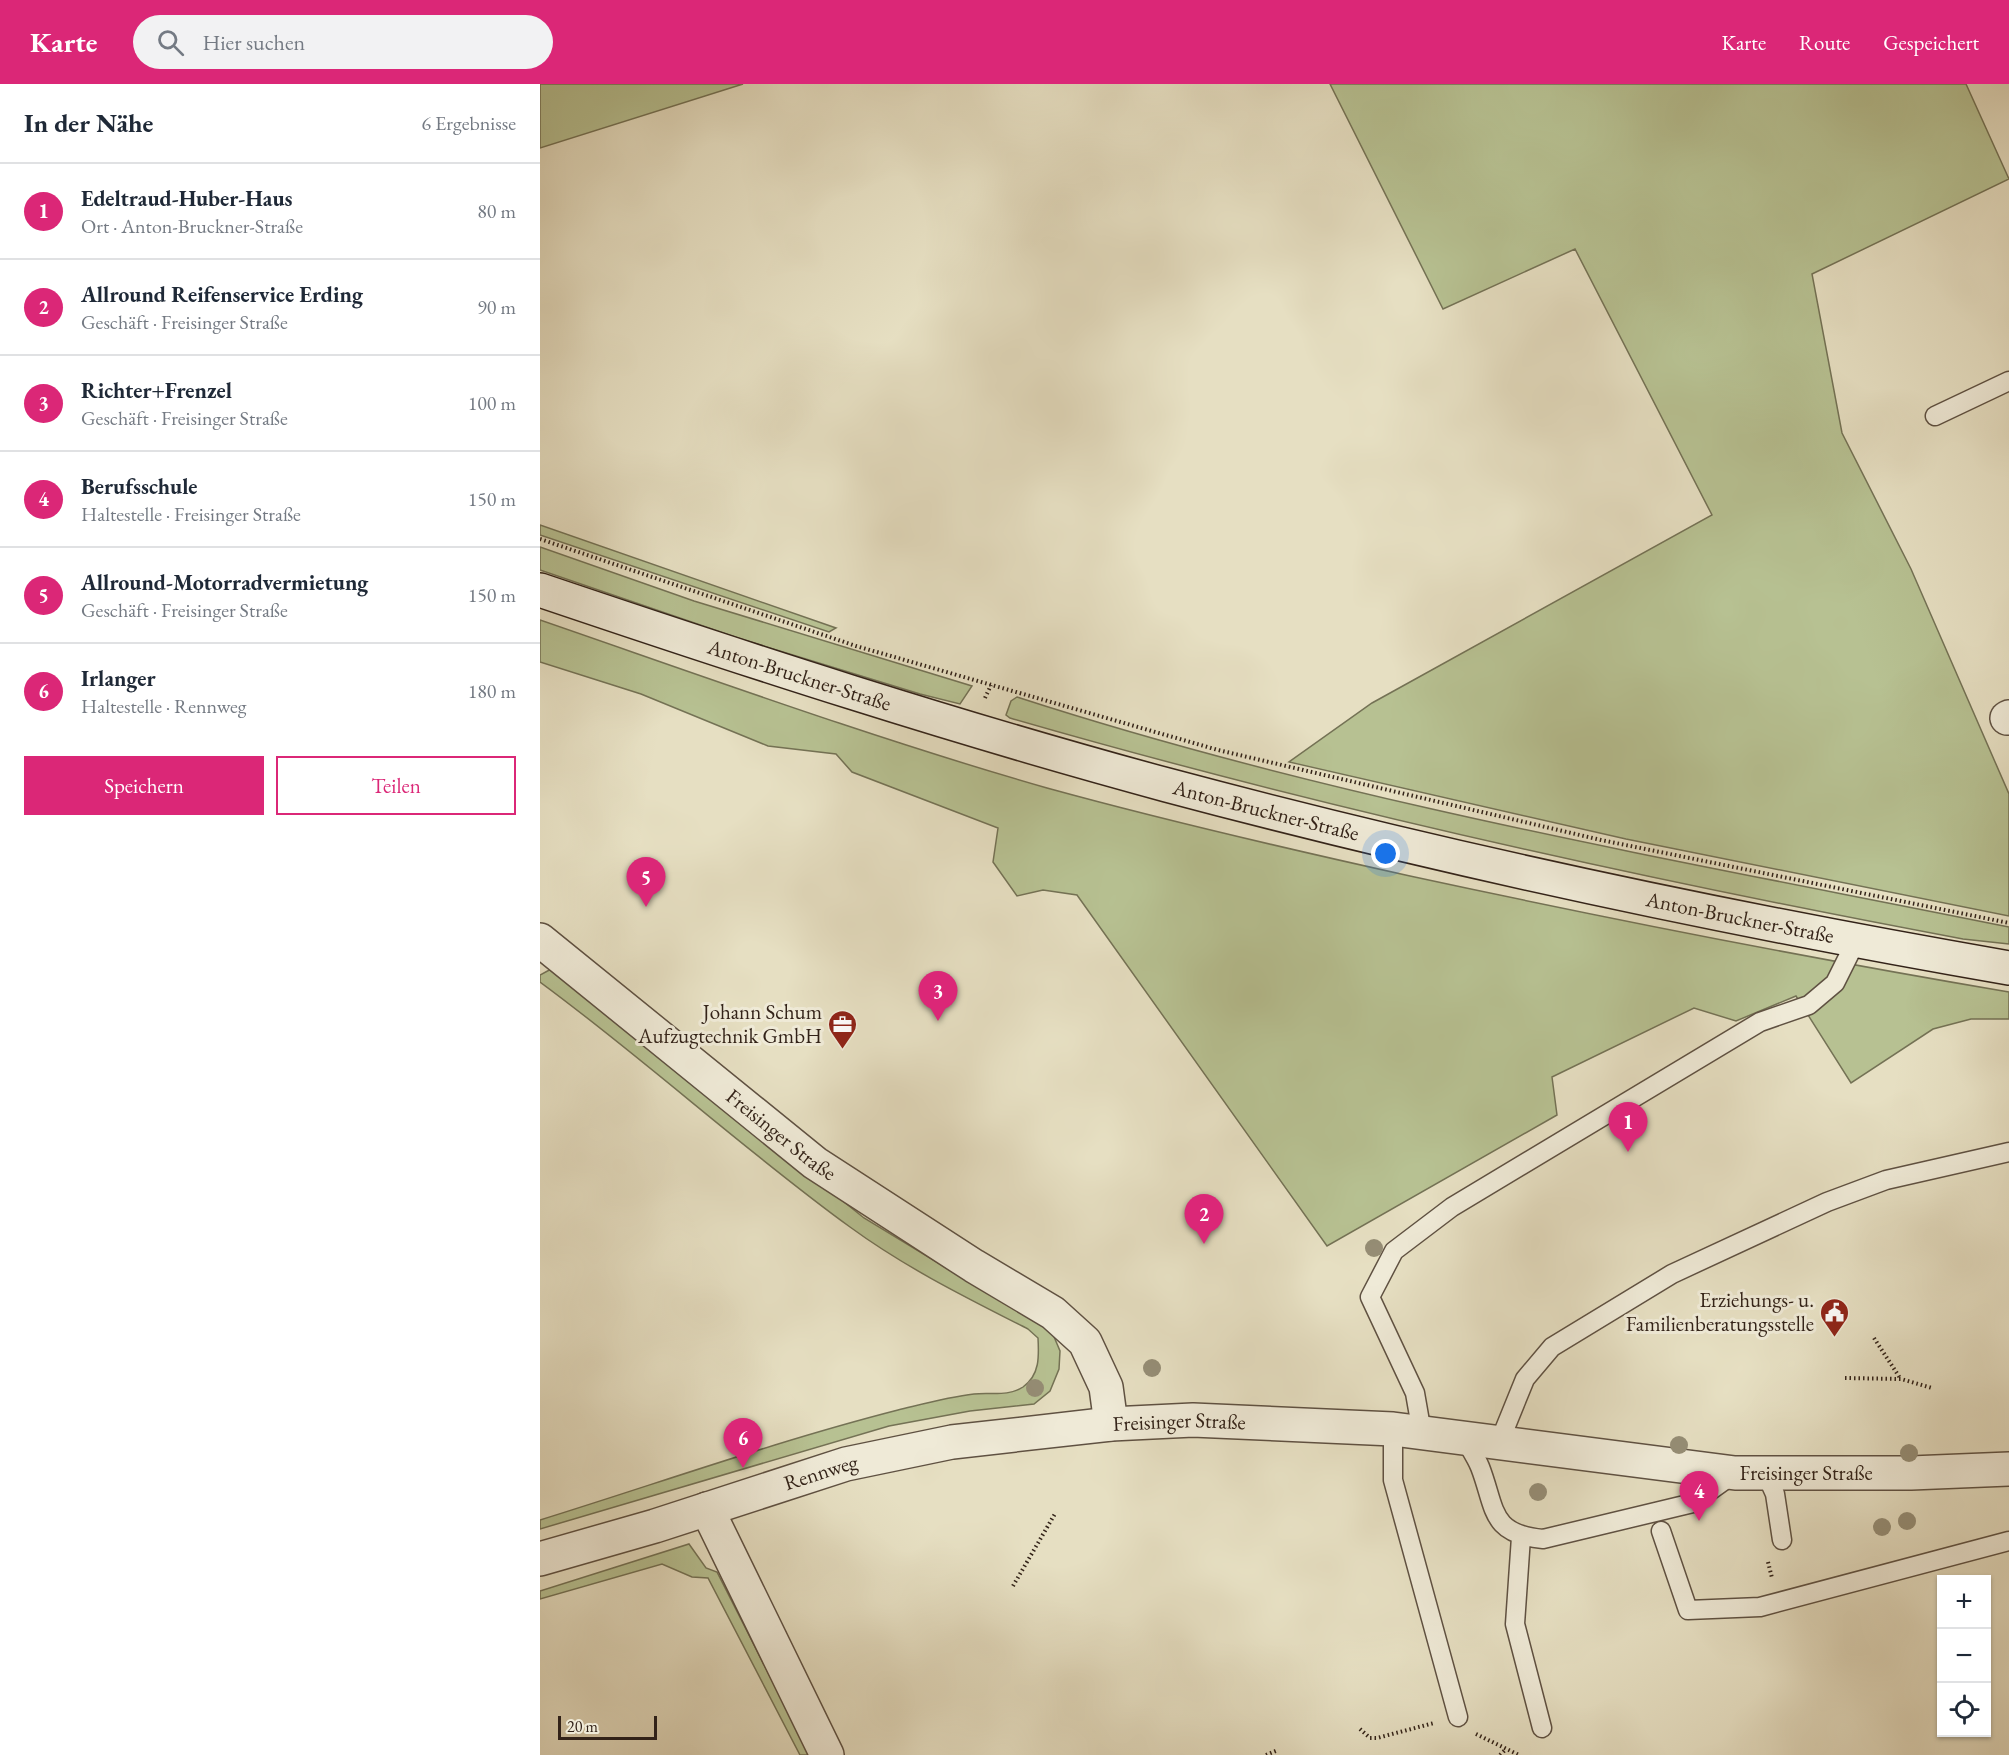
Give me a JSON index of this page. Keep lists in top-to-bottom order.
{
  "streets": {
    "street": ["Anton-Bruckner-Straße", "Freisinger Straße", "Rennweg"]
  },
  "crossings": [
    ["Freisinger Straße", "Rennweg"]
  ],
  "places": {
    "office": ["Johann Schum Aufzugtechnik GmbH"],
    "public building": ["Erziehungs- u. Familienberatungsstelle"]
  },
  "scale_bar": "20 m",
  "page": {
    "header": "Karte",
    "search": "Hier suchen",
    "nav": ["Karte", "Route", "Gespeichert"],
    "heading": ["In der Nähe", "6 Ergebnisse"],
    "list": [
      {
        "mark": "1",
        "name": "Edeltraud-Huber-Haus",
        "note": "Ort · Anton-Bruckner-Straße",
        "value": "80 m"
      },
      {
        "mark": "2",
        "name": "Allround Reifenservice Erding",
        "note": "Geschäft · Freisinger Straße",
        "value": "90 m"
      },
      {
        "mark": "3",
        "name": "Richter+Frenzel",
        "note": "Geschäft · Freisinger Straße",
        "value": "100 m"
      },
      {
        "mark": "4",
        "name": "Berufsschule",
        "note": "Haltestelle · Freisinger Straße",
        "value": "150 m"
      },
      {
        "mark": "5",
        "name": "Allround-Motorradvermietung",
        "note": "Geschäft · Freisinger Straße",
        "value": "150 m"
      },
      {
        "mark": "6",
        "name": "Irlanger",
        "note": "Haltestelle · Rennweg",
        "value": "180 m"
      }
    ],
    "buttons": ["Speichern", "Teilen"],
    "pins": [
      "5",
      "3",
      "1",
      "2",
      "6",
      "4"
    ],
    "map_buttons": ["+", "−"],
    "scale": "20 m"
  }
}
